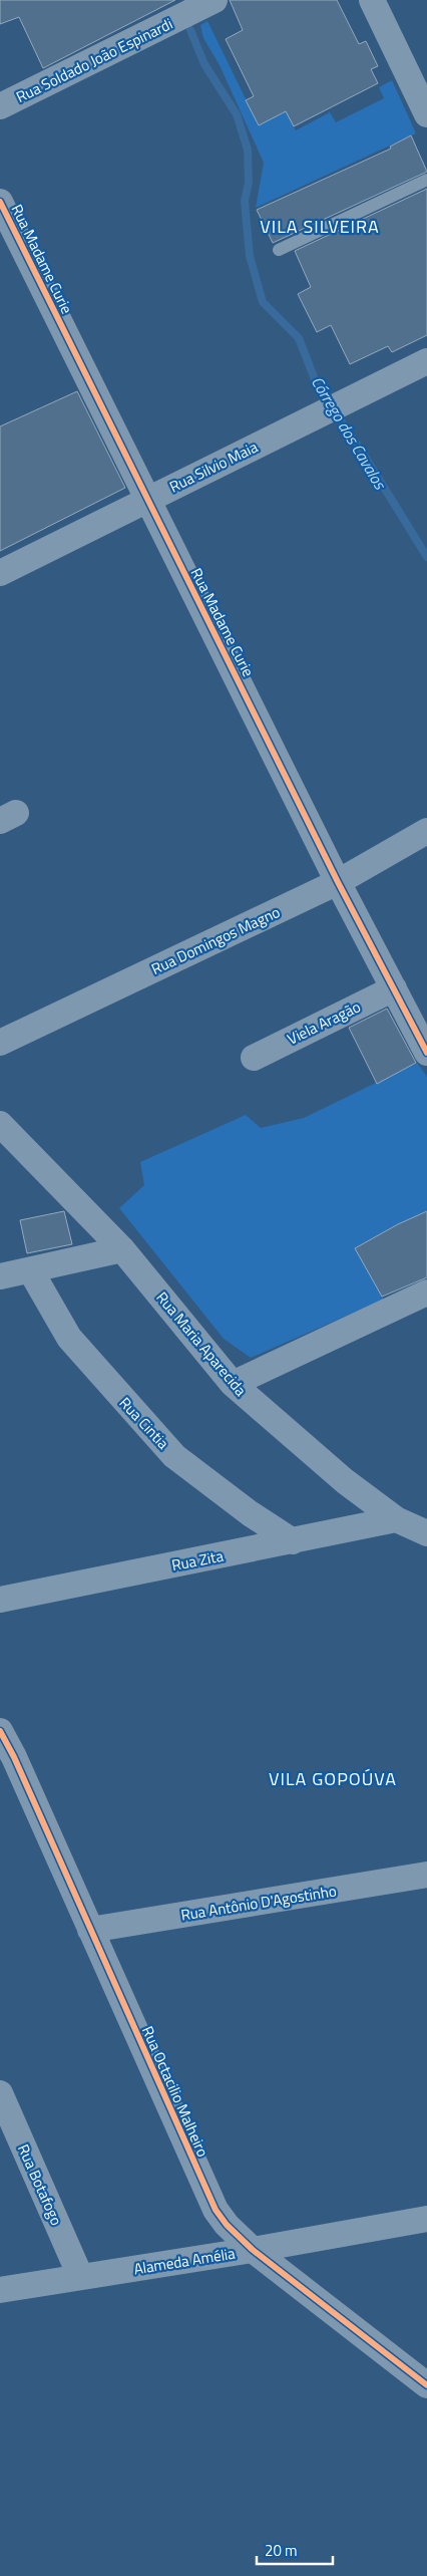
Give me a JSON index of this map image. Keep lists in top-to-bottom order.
{
  "streets": {
    "street": [
      "Rua Soldado João Espinardi",
      "Rua Madame Curie",
      "Rua Silvio Maia",
      "Rua Domingos Magno",
      "Viela Aragão",
      "Rua Maria Aparecida",
      "Rua Cintia",
      "Rua Zita",
      "Rua Antônio D'Agostinho",
      "Rua Octacilio Malheiro",
      "Rua Botafogo",
      "Alameda Amélia"
    ]
  },
  "crossings": [
    ["Rua Madame Curie", "Rua Silvio Maia"],
    ["Rua Madame Curie", "Rua Domingos Magno"],
    ["Rua Madame Curie", "Viela Aragão"],
    ["Rua Maria Aparecida", "Rua Zita"],
    ["Rua Cintia", "Rua Zita"],
    ["Rua Antônio D'Agostinho", "Rua Octacilio Malheiro"],
    ["Rua Octacilio Malheiro", "Alameda Amélia"],
    ["Rua Botafogo", "Alameda Amélia"]
  ],
  "districts": ["VILA SILVEIRA", "VILA GOPOÚVA"],
  "water": ["Córrego dos Cavalos"],
  "scale_bar": "20 m"
}
